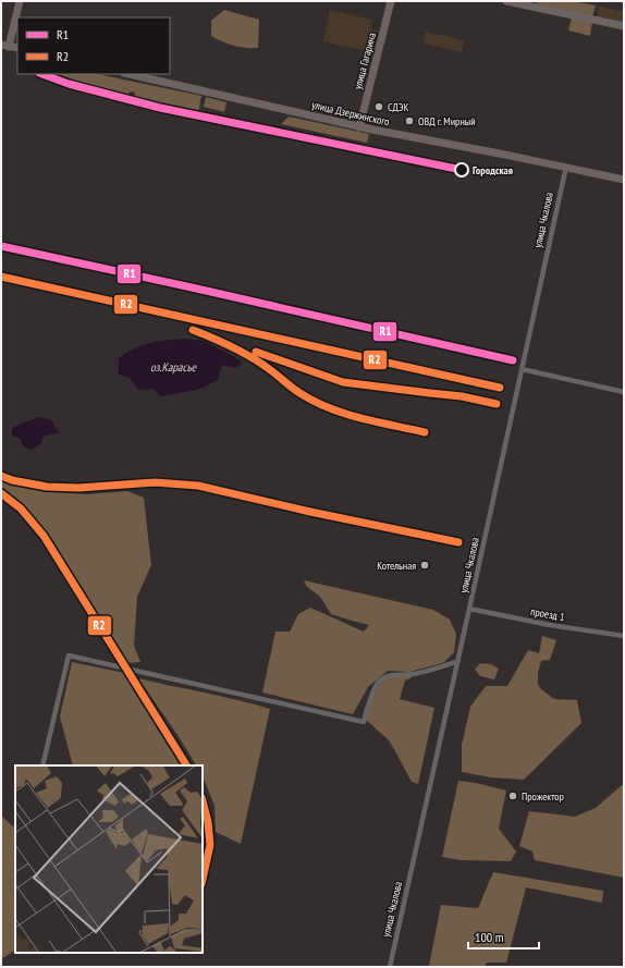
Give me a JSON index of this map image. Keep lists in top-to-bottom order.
{
  "streets": {
    "street": [
      "улица Гагарина",
      "улица Дзержинского",
      "улица Чкалова",
      "проезд 1"
    ]
  },
  "crossings": [
    ["улица Гагарина", "улица Дзержинского"],
    ["улица Дзержинского", "улица Чкалова"],
    ["улица Чкалова", "проезд 1"]
  ],
  "water": ["оз.Карасье"],
  "places": [
    "СДЭК",
    "ОВД г. Мирный",
    "Городская",
    "Котельная",
    "Прожектор"
  ],
  "lines": ["transit line R1", "transit line R2"],
  "legend": ["R1", "R2"],
  "scale_bar": "100 m"
}
